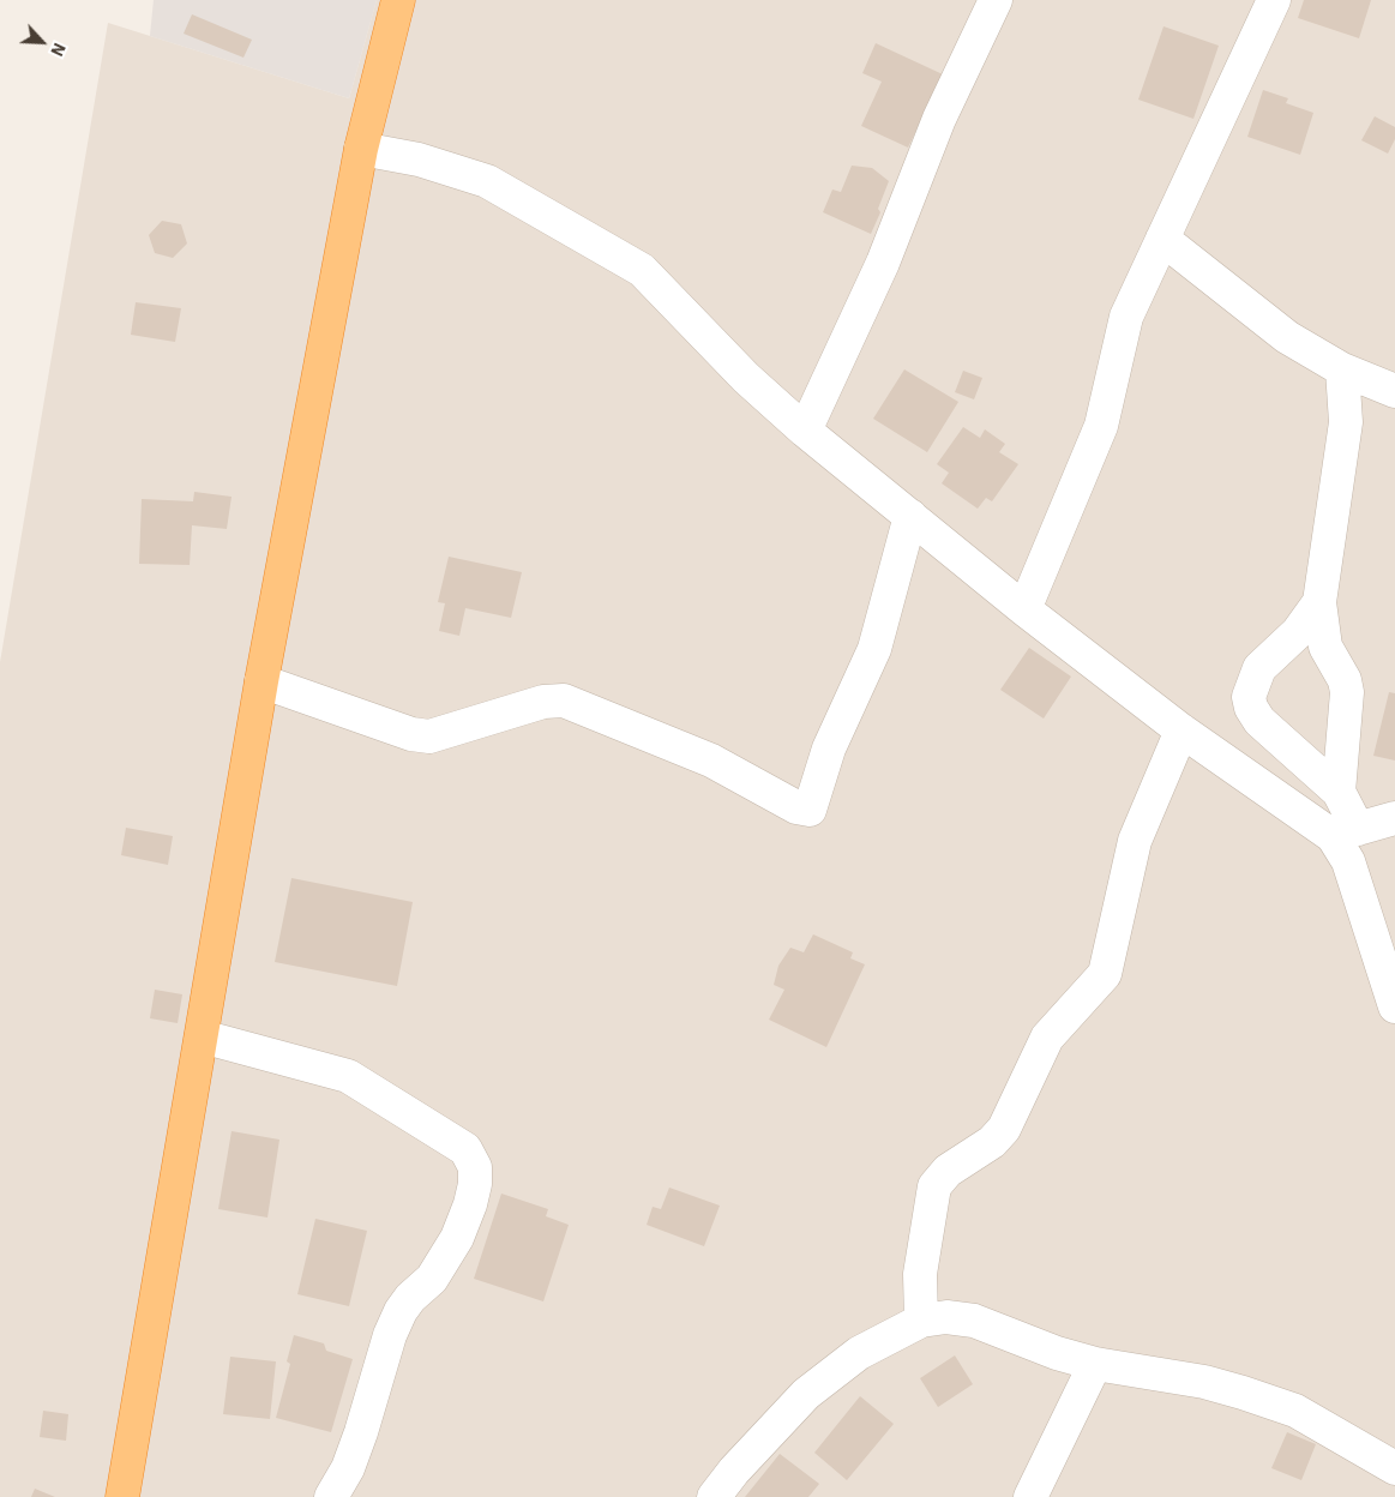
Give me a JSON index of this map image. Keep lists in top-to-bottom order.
{
  "north": "bottom right"
}
